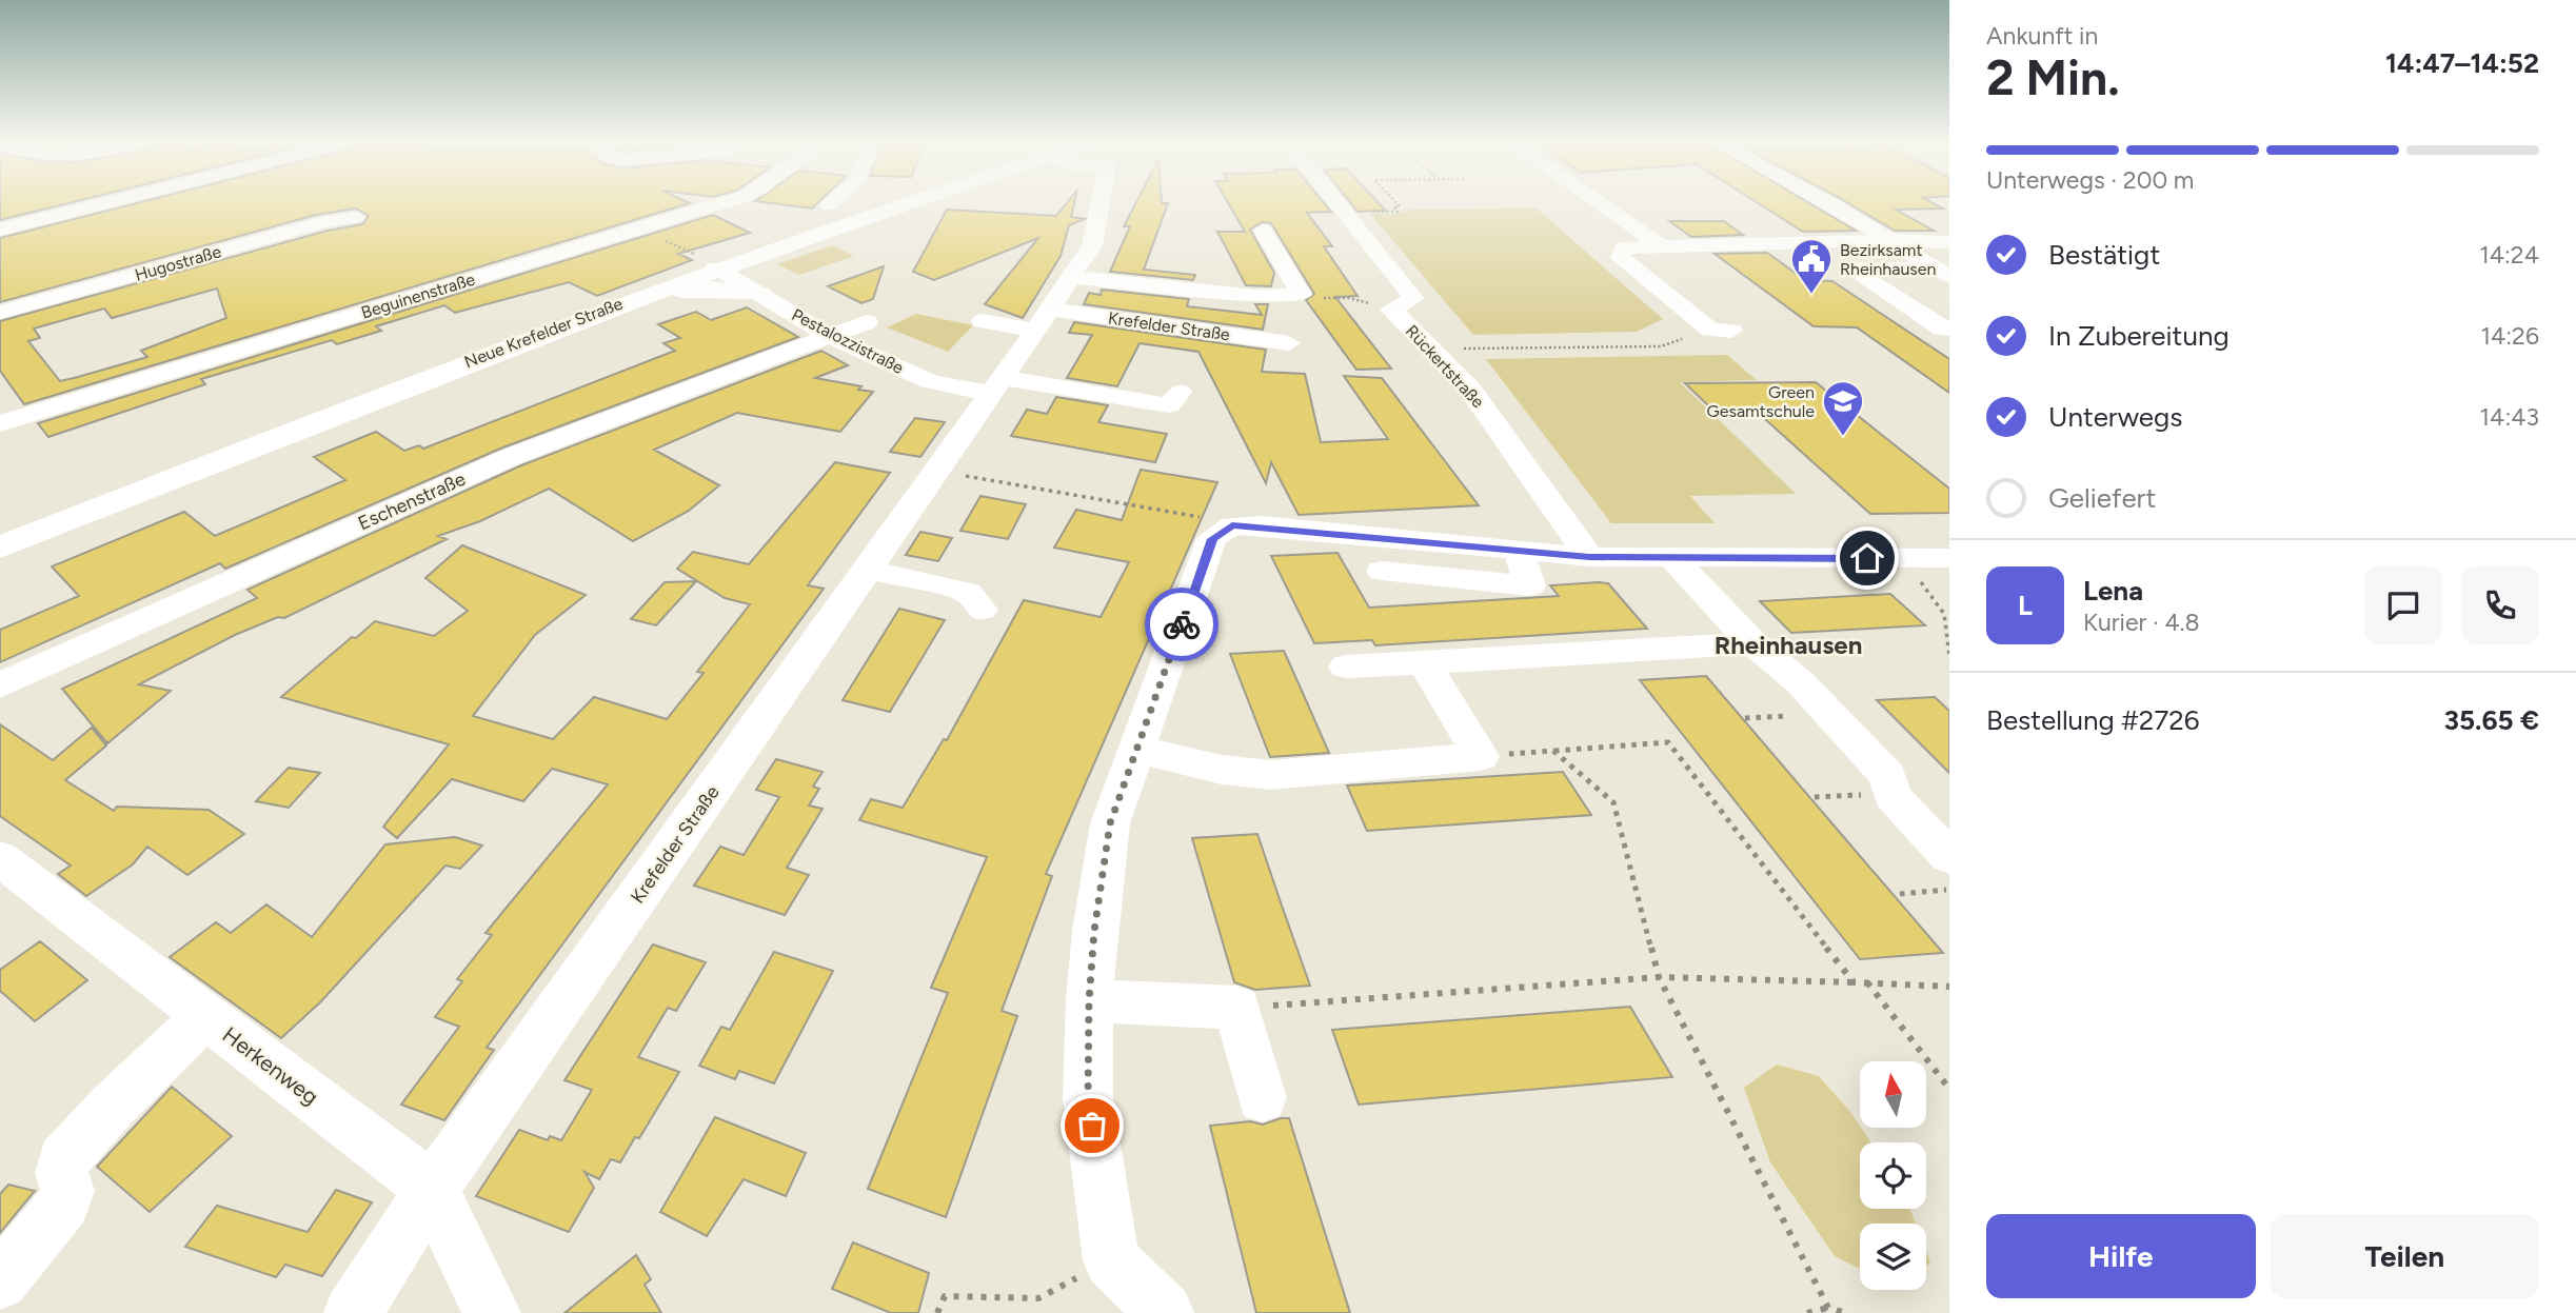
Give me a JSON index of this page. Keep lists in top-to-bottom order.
{
  "streets": {
    "main road": ["Neue Krefelder Straße"],
    "street": [
      "Hugostraße",
      "Beguinenstraße",
      "Krefelder Straße",
      "Pestalozzistraße",
      "Rückertstraße",
      "Eschenstraße",
      "Herkenweg"
    ]
  },
  "crossings": [
    ["Krefelder Straße", "Pestalozzistraße"],
    ["Krefelder Straße", "Herkenweg"],
    ["Neue Krefelder Straße", "Pestalozzistraße"],
    ["Pestalozzistraße", "Eschenstraße"]
  ],
  "districts": ["Rheinhausen"],
  "places": {
    "public building": ["Bezirksamt Rheinhausen"],
    "school or university": ["Green Gesamtschule"]
  },
  "north": "top",
  "page": {
    "heading": ["2 Min.", "Ankunft in", "14:47–14:52"],
    "panel": [
      "Lena",
      "Kurier · 4.8",
      "Bestellung #2726",
      "35.65 €"
    ],
    "bar": "Unterwegs · 200 m",
    "list": [
      ["Bestätigt", "14:24"],
      ["In Zubereitung", "14:26"],
      ["Unterwegs", "14:43"],
      "Geliefert"
    ],
    "round": "L",
    "buttons": ["Hilfe", "Teilen"]
  }
}
